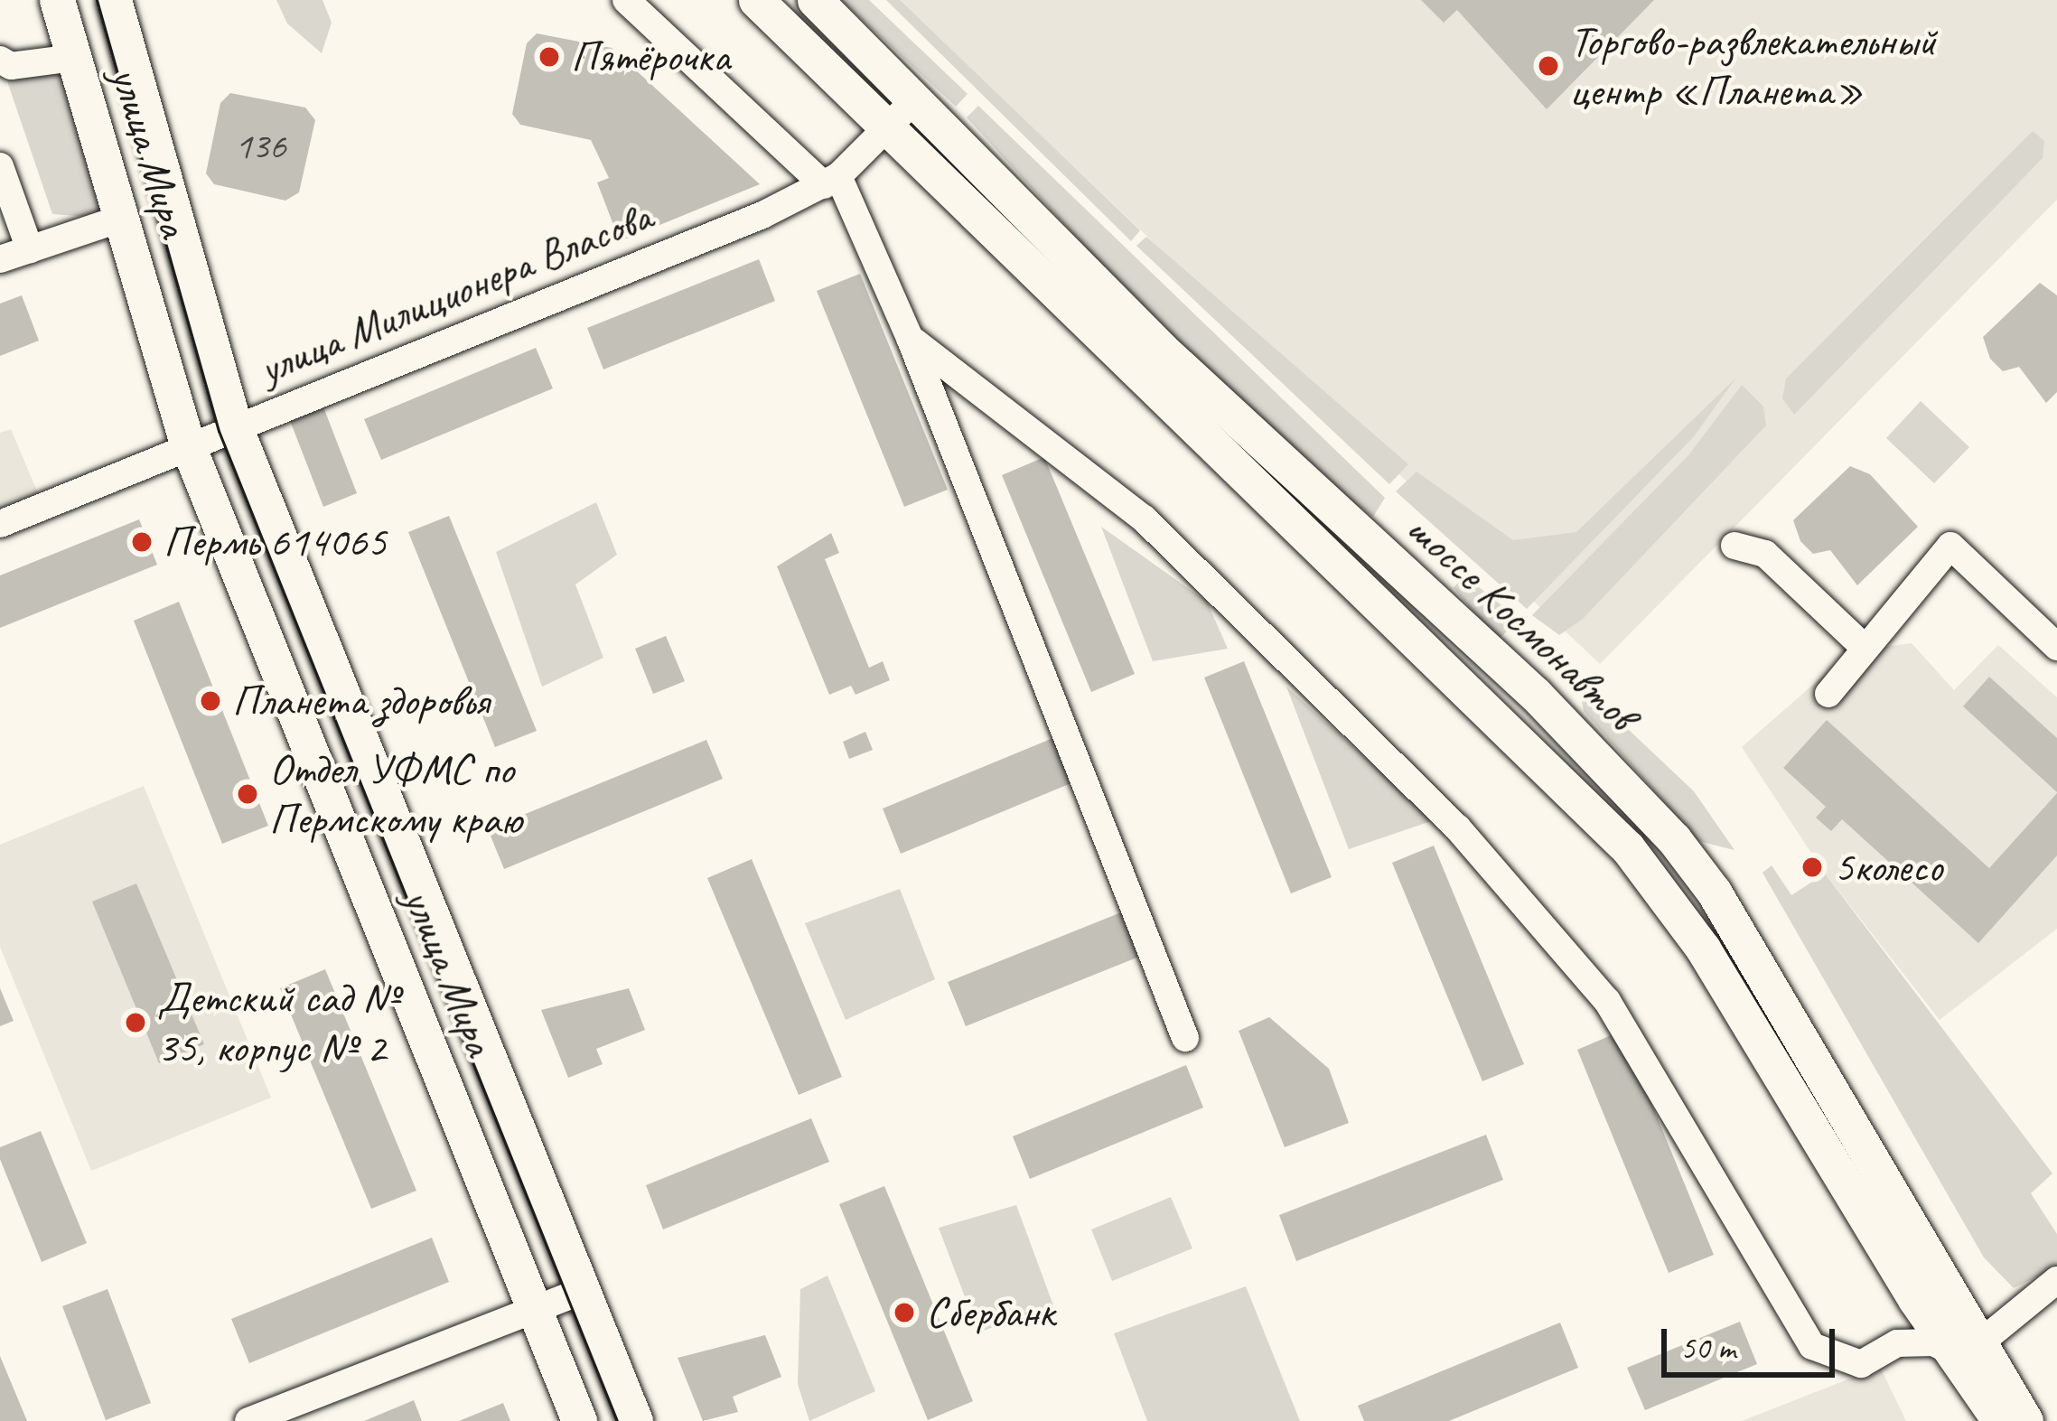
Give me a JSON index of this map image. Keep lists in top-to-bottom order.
{
  "streets": {
    "main road": ["улица Мира", "шоссе Космонавтов"],
    "street": ["улица Милиционера Власова"]
  },
  "crossings": [
    ["улица Мира", "улица Милиционера Власова"],
    ["улица Милиционера Власова", "шоссе Космонавтов"]
  ],
  "places": [
    "Пятёрочка",
    "Торгово-развлекательный центр «Планета»",
    "Пермь 614065",
    "Планета здоровья",
    "Отдел УФМС по Пермскому краю",
    "5колесо",
    "Детский сад № 35, корпус № 2",
    "Сбербанк"
  ],
  "house_numbers": ["136"],
  "scale_bar": "50 m"
}
